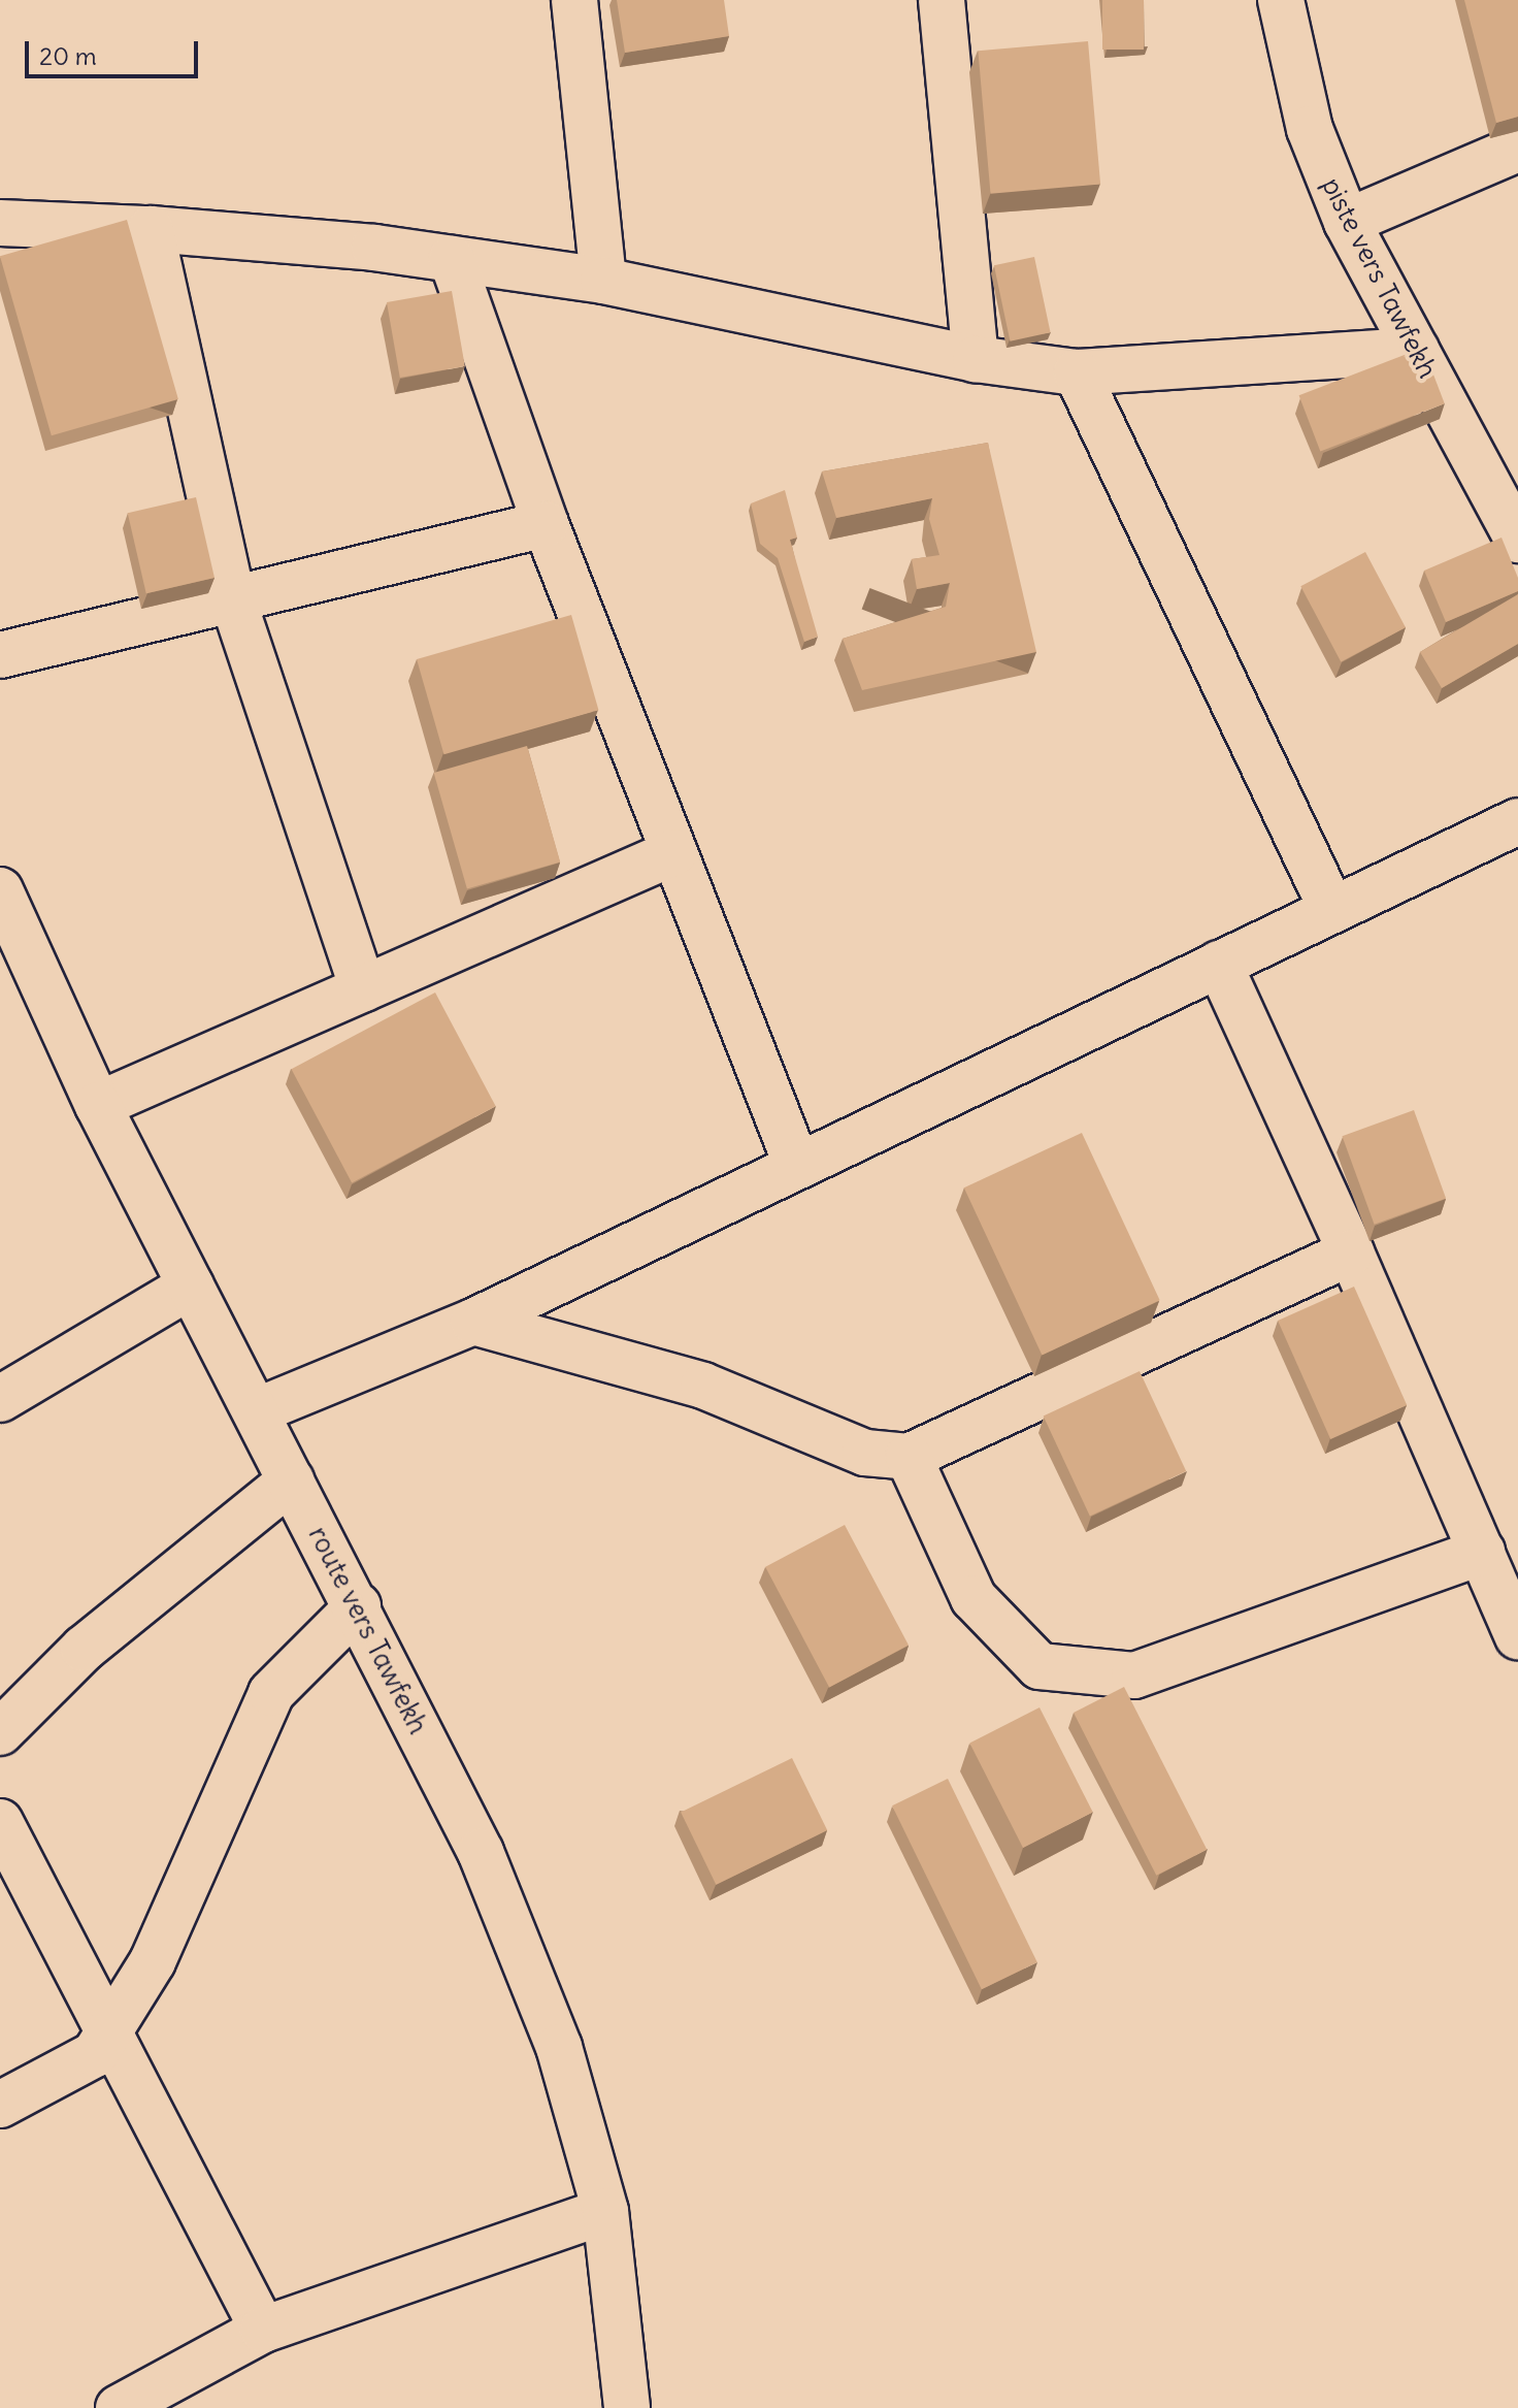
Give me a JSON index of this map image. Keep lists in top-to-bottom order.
{
  "streets": {
    "street": ["piste vers Tawfekh", "route vers Tawfekh"]
  },
  "scale_bar": "20 m"
}
